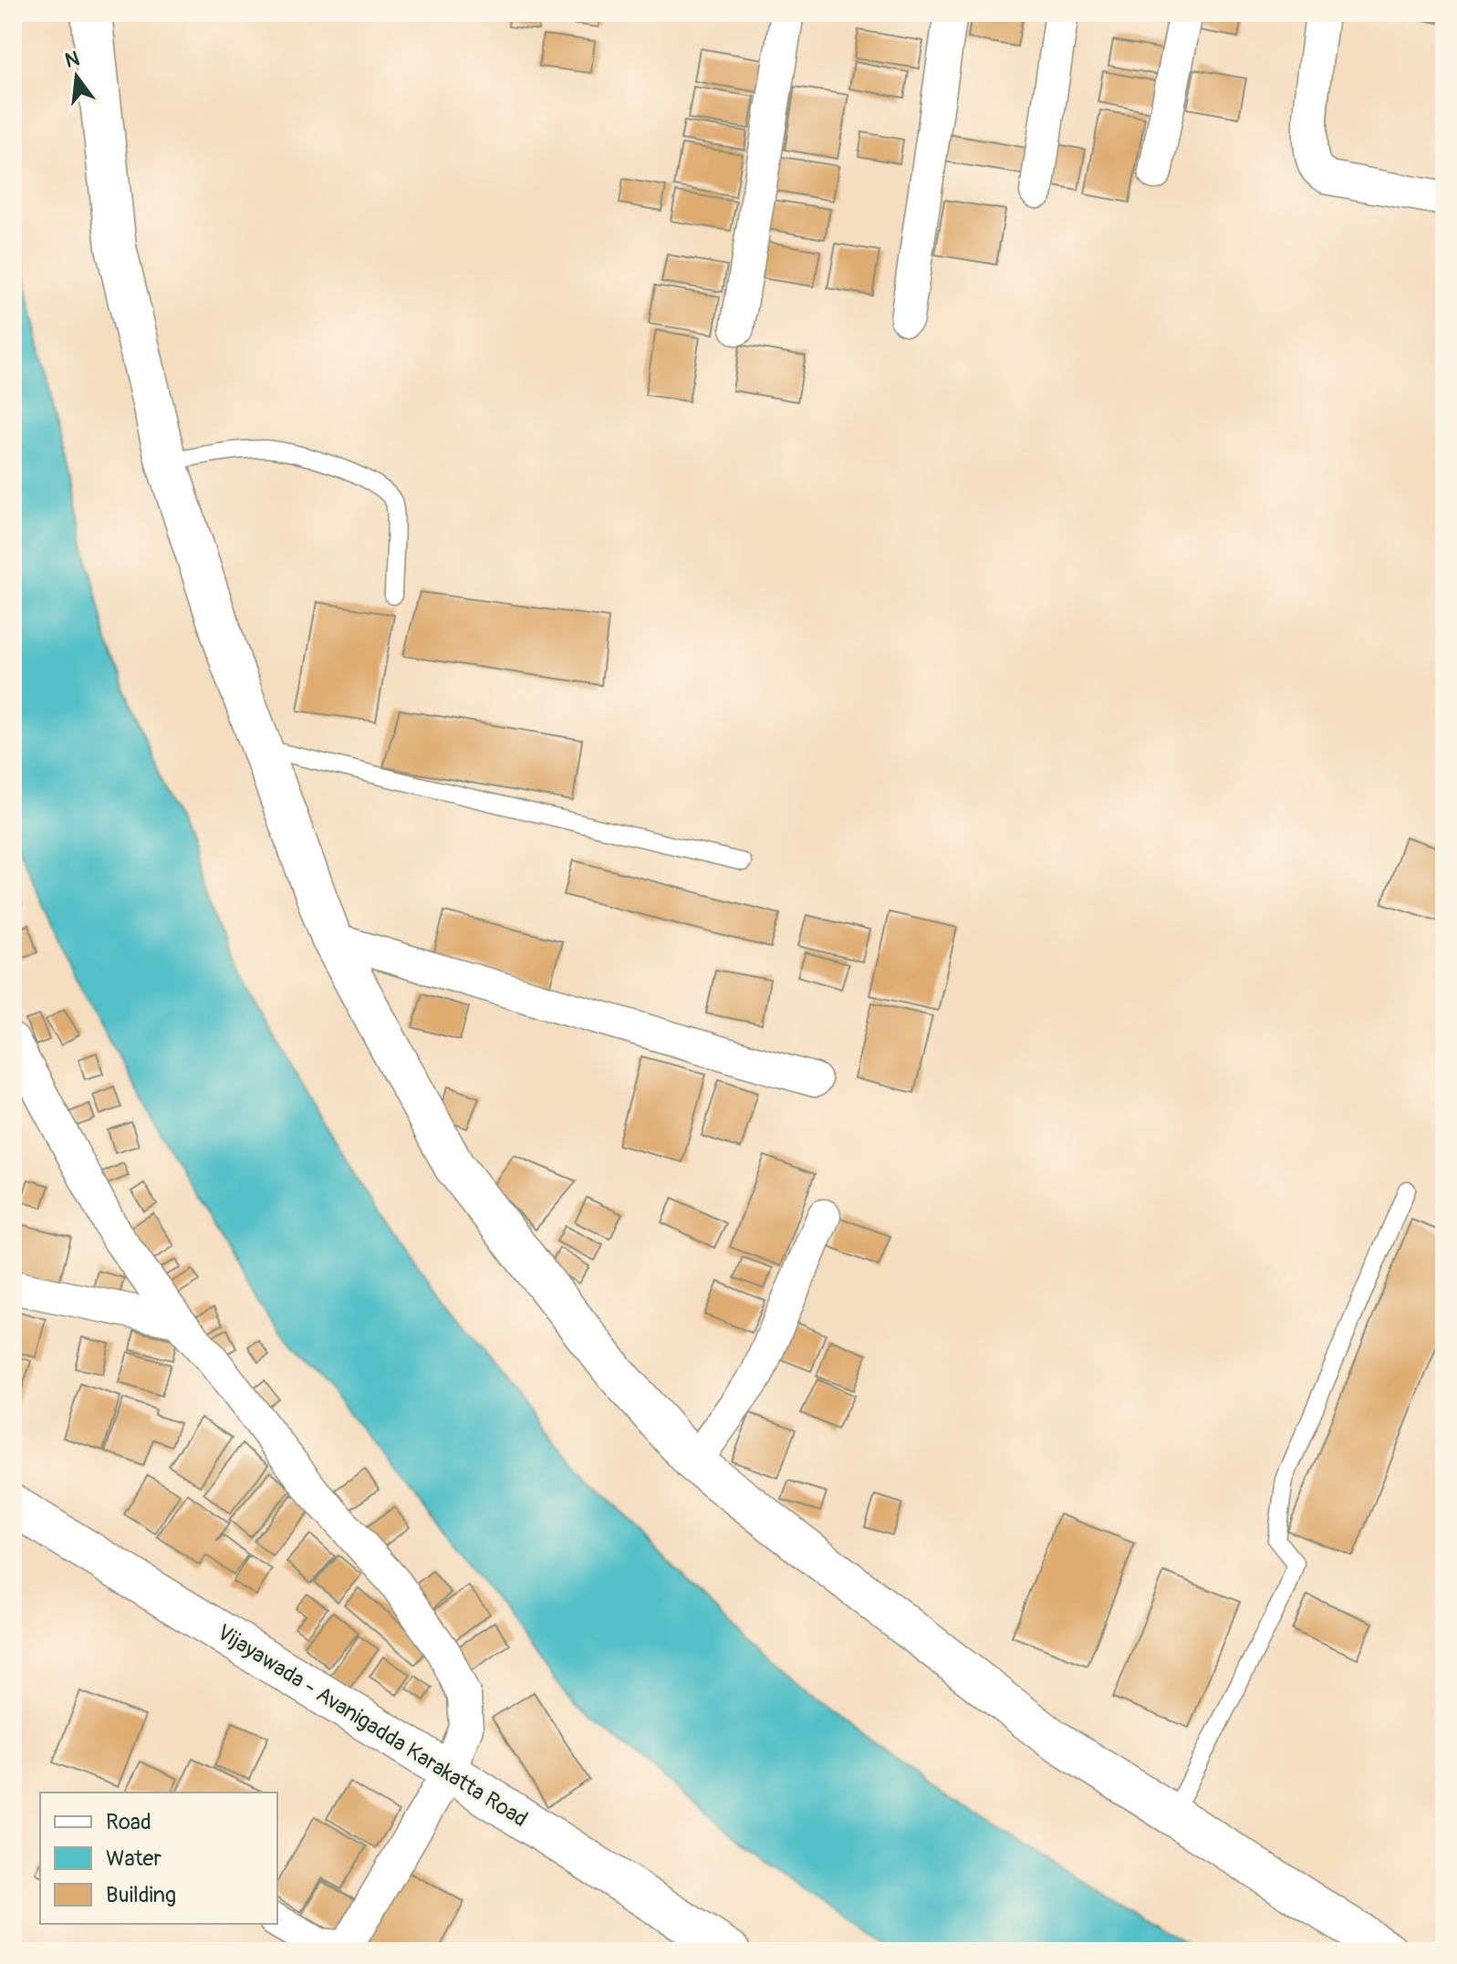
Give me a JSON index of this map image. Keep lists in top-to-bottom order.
{
  "streets": {
    "street": ["Vijayawada - Avanigadda Karakatta Road"]
  },
  "legend": ["Road", "Water", "Building"],
  "north": "top"
}
